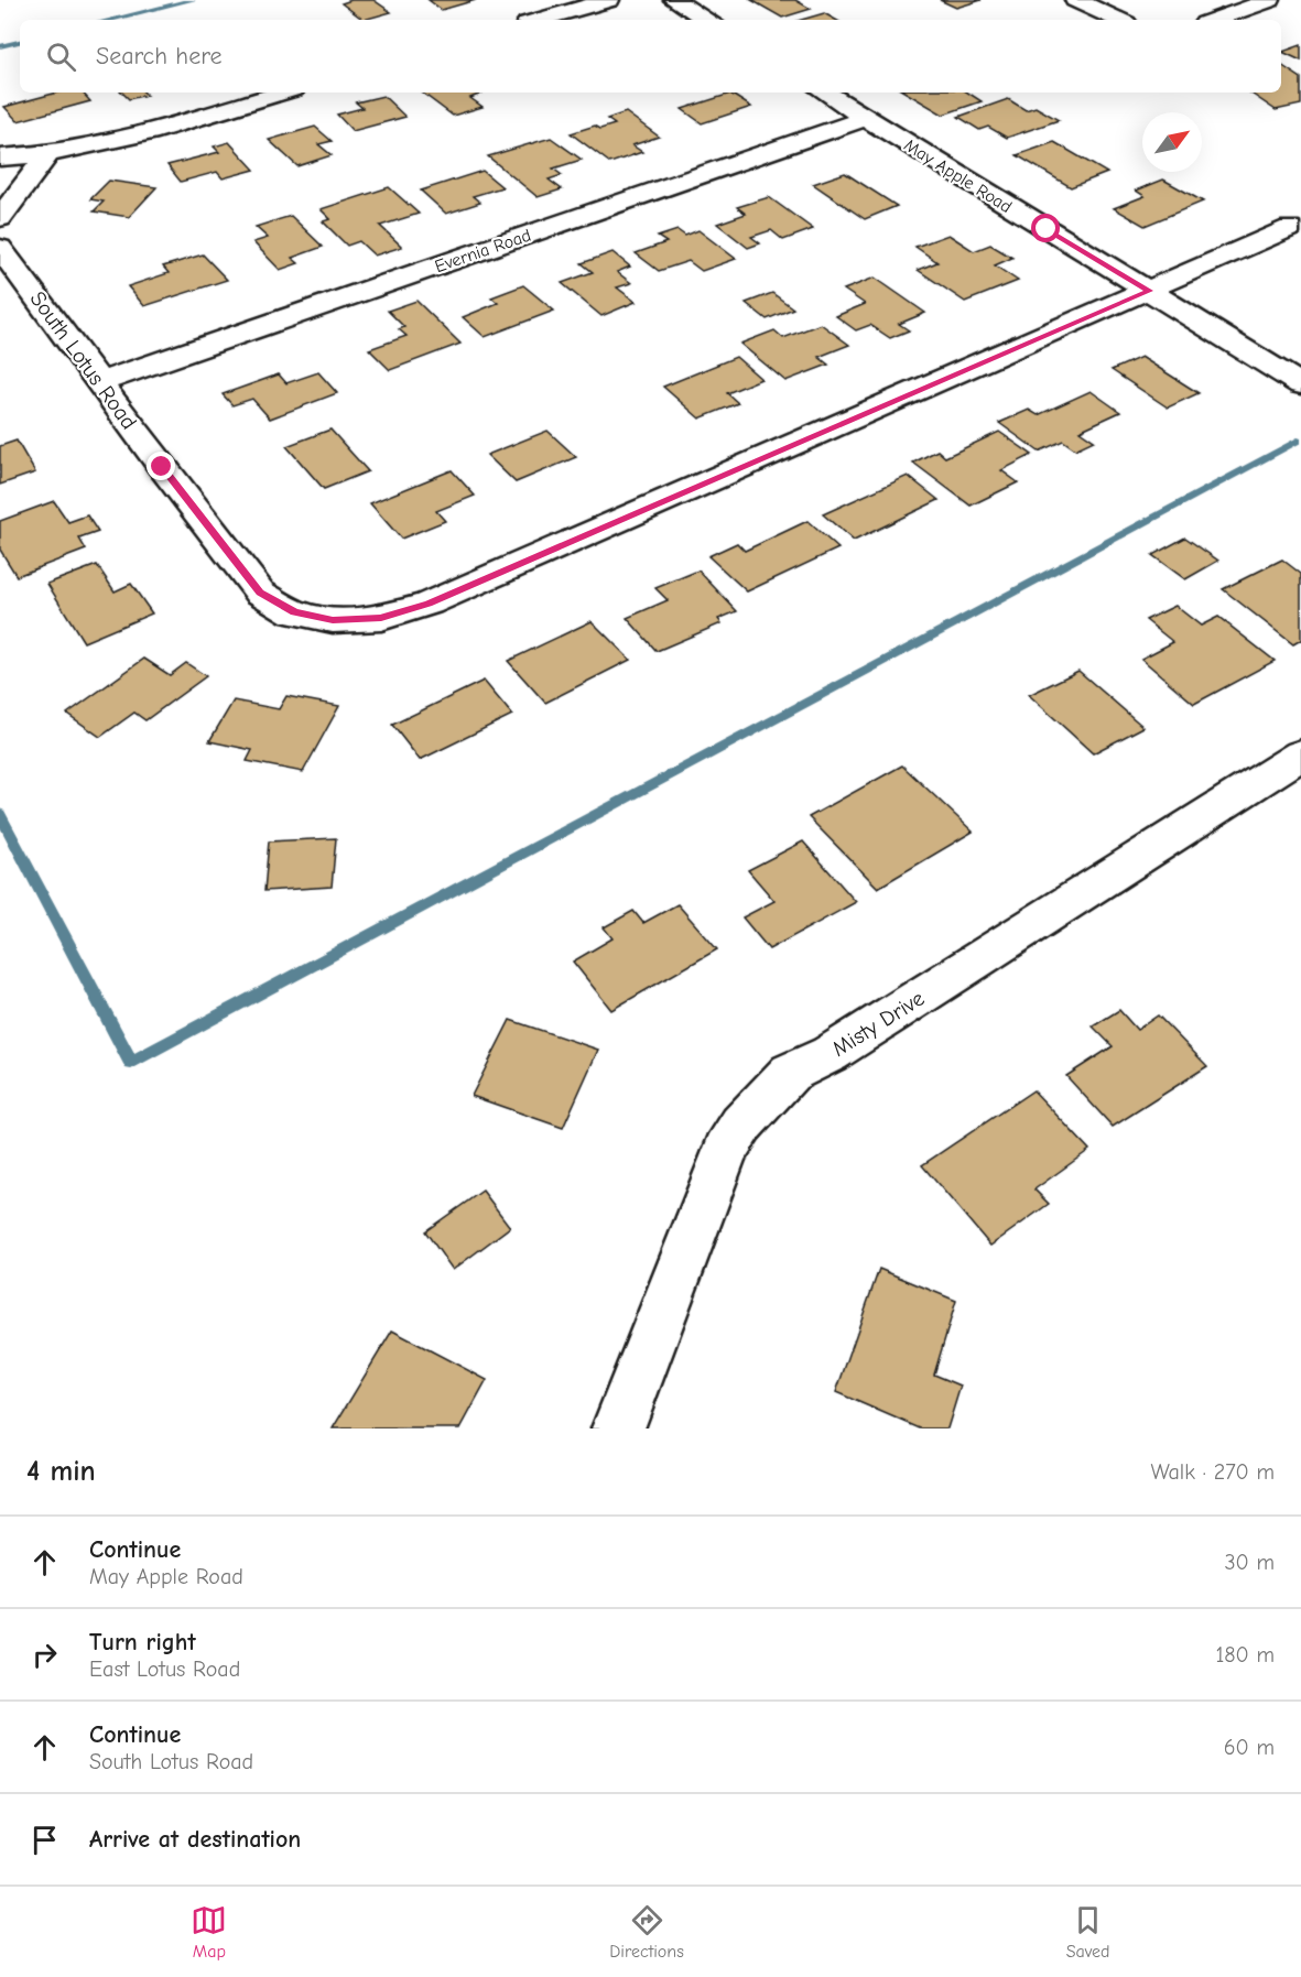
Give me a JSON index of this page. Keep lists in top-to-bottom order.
{
  "streets": {
    "street": [
      "May Apple Road",
      "Evernia Road",
      "South Lotus Road",
      "Misty Drive"
    ]
  },
  "crossings": [
    ["May Apple Road", "Evernia Road"],
    ["May Apple Road", "South Lotus Road"],
    ["Evernia Road", "South Lotus Road"]
  ],
  "north": "top right",
  "page": {
    "search": "Search here",
    "heading": ["4 min", "Walk · 270 m"],
    "list": [
      ["Continue", "May Apple Road", "30 m"],
      ["Turn right", "East Lotus Road", "180 m"],
      ["Continue", "South Lotus Road", "60 m"],
      "Arrive at destination"
    ],
    "nav": ["Map", "Directions", "Saved"]
  }
}
